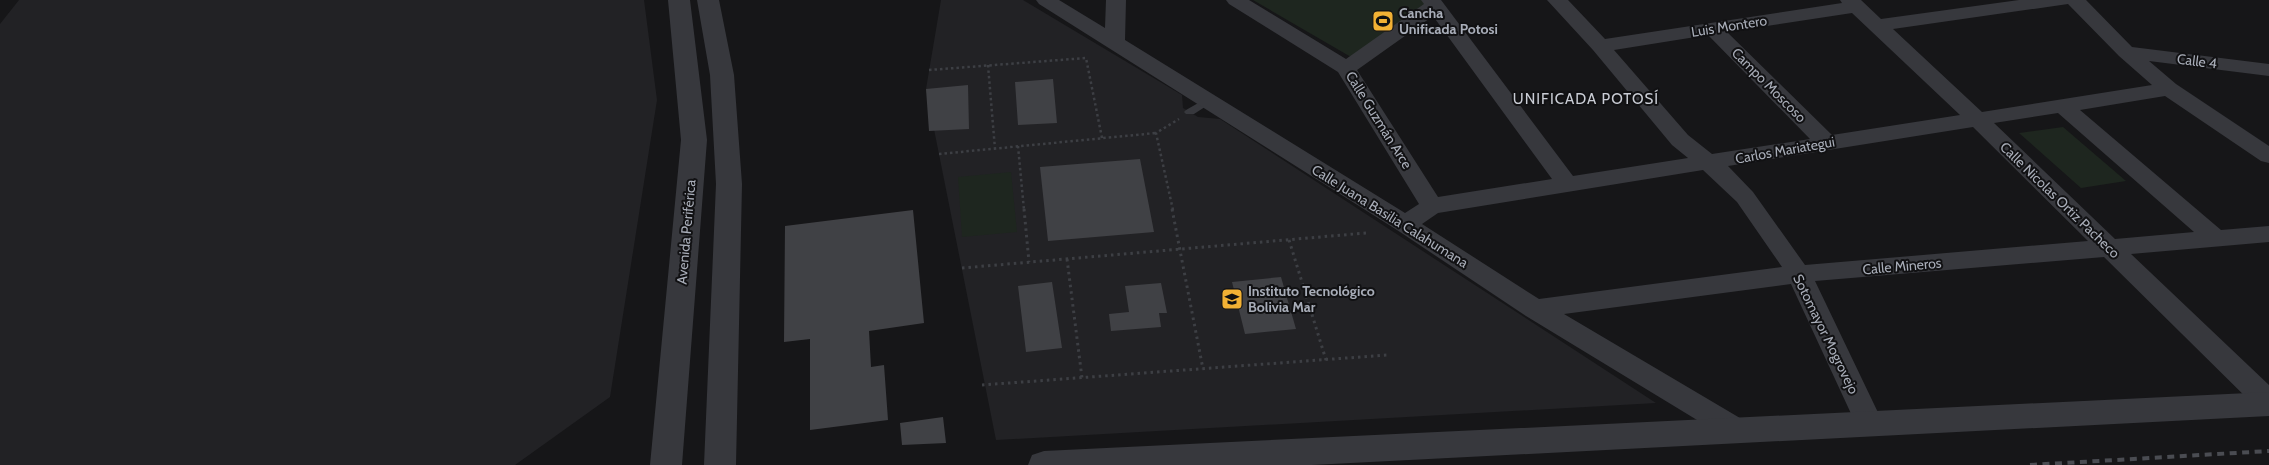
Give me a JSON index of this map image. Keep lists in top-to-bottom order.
{
  "streets": {
    "street": [
      "Luis Montero",
      "Calle 4",
      "Campo Moscoso",
      "Calle Guzmán Arce",
      "Carlos Mariategui",
      "Calle Nicolas Ortiz Pacheco",
      "Calle Juana Basilia Calahumana",
      "Avenida Periférica",
      "Calle Mineros",
      "Sotomayor Mogrovejo"
    ]
  },
  "crossings": [
    ["Luis Montero", "Campo Moscoso"],
    ["Luis Montero", "Calle Nicolas Ortiz Pacheco"],
    ["Luis Montero", "Sotomayor Mogrovejo"],
    ["Campo Moscoso", "Carlos Mariategui"],
    ["Calle Guzmán Arce", "Carlos Mariategui"],
    ["Carlos Mariategui", "Calle Nicolas Ortiz Pacheco"],
    ["Carlos Mariategui", "Calle Juana Basilia Calahumana"],
    ["Carlos Mariategui", "Sotomayor Mogrovejo"],
    ["Calle Nicolas Ortiz Pacheco", "Calle Mineros"],
    ["Calle Juana Basilia Calahumana", "Calle Mineros"],
    ["Calle Mineros", "Sotomayor Mogrovejo"]
  ],
  "districts": ["UNIFICADA POTOSÍ"],
  "places": {
    "sports": ["Cancha Unificada Potosi"],
    "school or university": ["Instituto Tecnológico Bolivia Mar"]
  }
}
